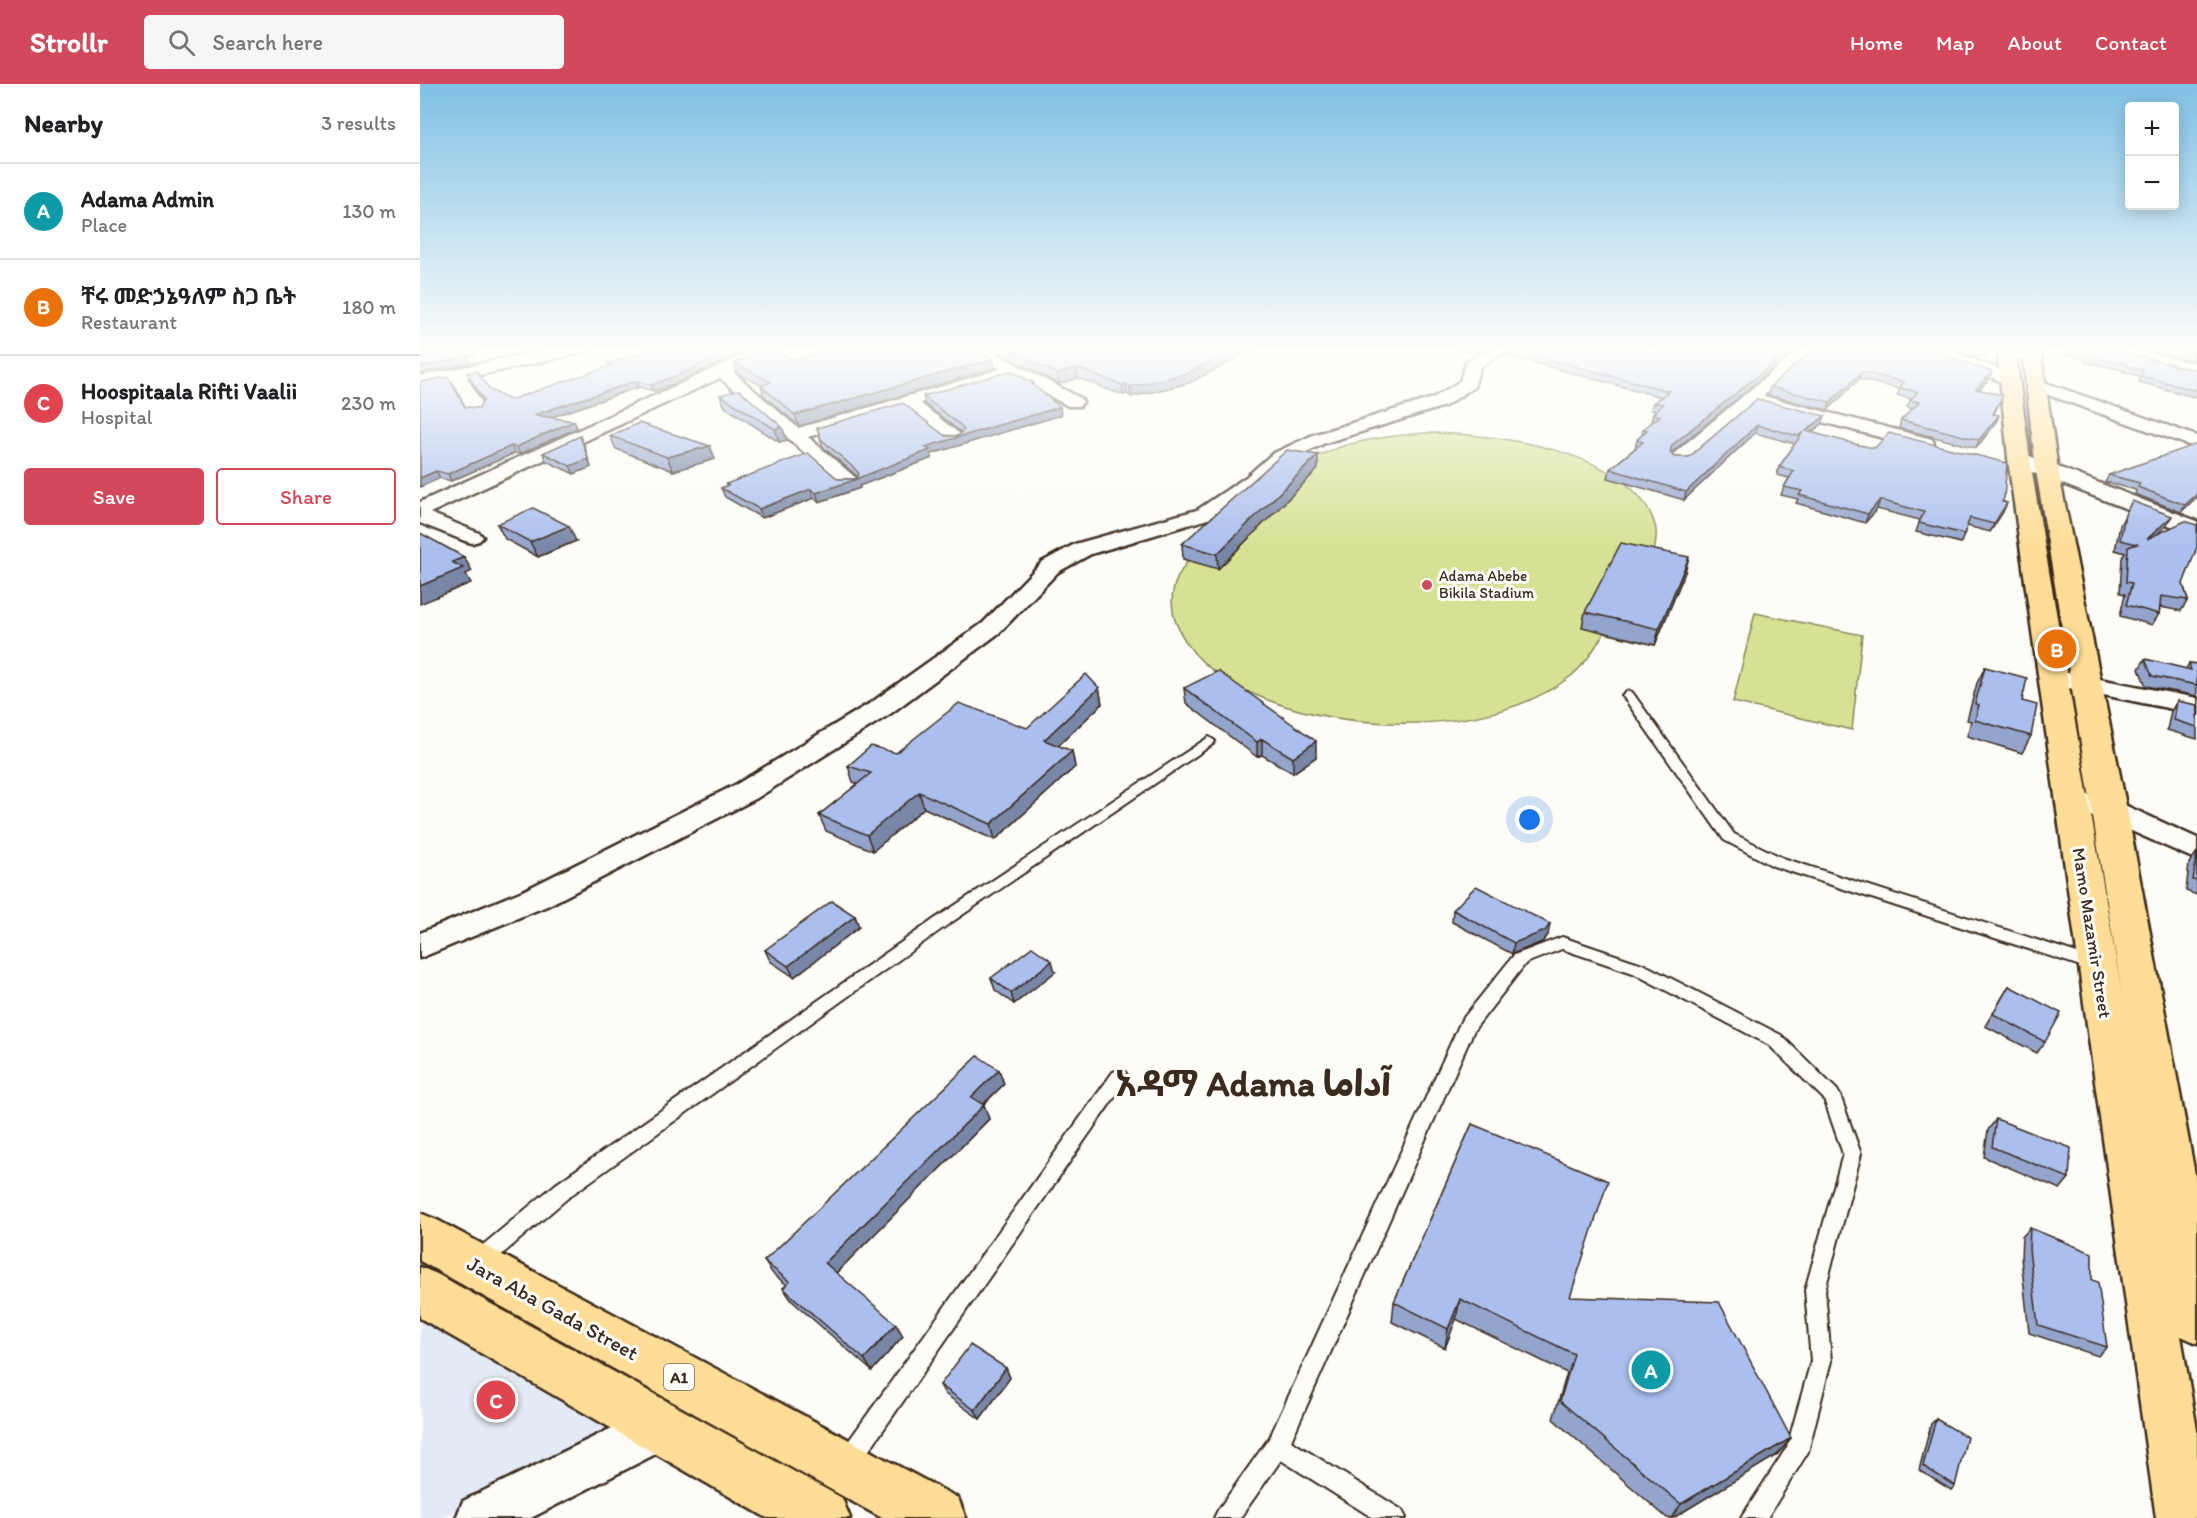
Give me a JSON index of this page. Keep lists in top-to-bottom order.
{
  "streets": {
    "main road": ["Mamo Mazamir Street", "Jara Aba Gada Street", "A1"]
  },
  "districts": ["አዳማ Adama آداما"],
  "places": ["Adama Abebe Bikila Stadium"],
  "page": {
    "header": "Strollr",
    "search": "Search here",
    "nav": [
      "Home",
      "Map",
      "About",
      "Contact"
    ],
    "heading": ["Nearby", "3 results"],
    "map_buttons": ["+", "−"],
    "list": [
      {
        "mark": "A",
        "name": "Adama Admin",
        "note": "Place",
        "value": "130 m"
      },
      {
        "mark": "B",
        "name": "ቸሩ መድኃኔዓለም ስጋ ቤት",
        "note": "Restaurant",
        "value": "180 m"
      },
      {
        "mark": "C",
        "name": "Hoospitaala Rifti Vaalii",
        "note": "Hospital",
        "value": "230 m"
      }
    ],
    "buttons": ["Save", "Share"],
    "pins": ["B", "A", "C"]
  }
}
